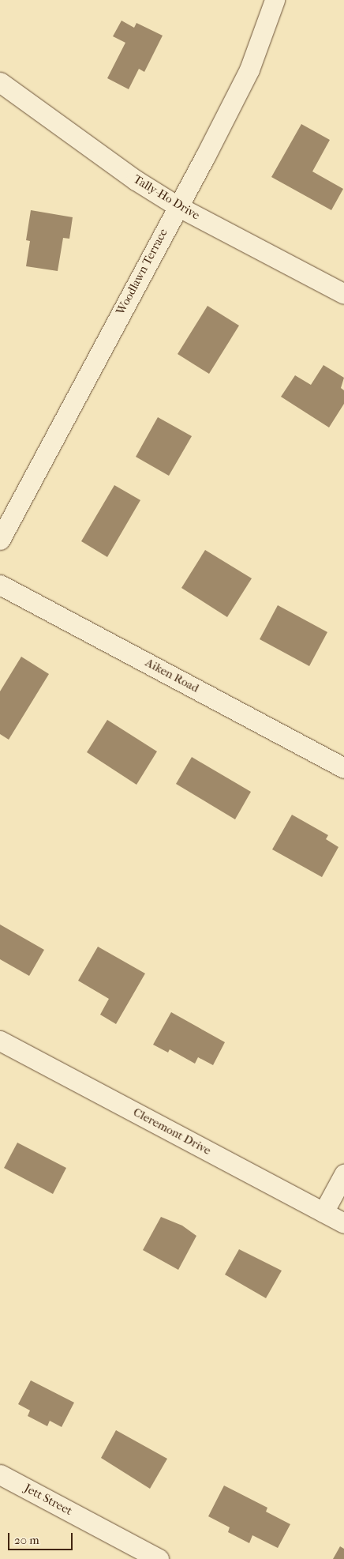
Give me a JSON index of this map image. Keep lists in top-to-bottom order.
{
  "streets": {
    "street": [
      "Tally-Ho Drive",
      "Woodlawn Terrace",
      "Aiken Road",
      "Cleremont Drive",
      "Jett Street"
    ]
  },
  "crossings": [
    ["Tally-Ho Drive", "Woodlawn Terrace"]
  ],
  "scale_bar": "20 m"
}
